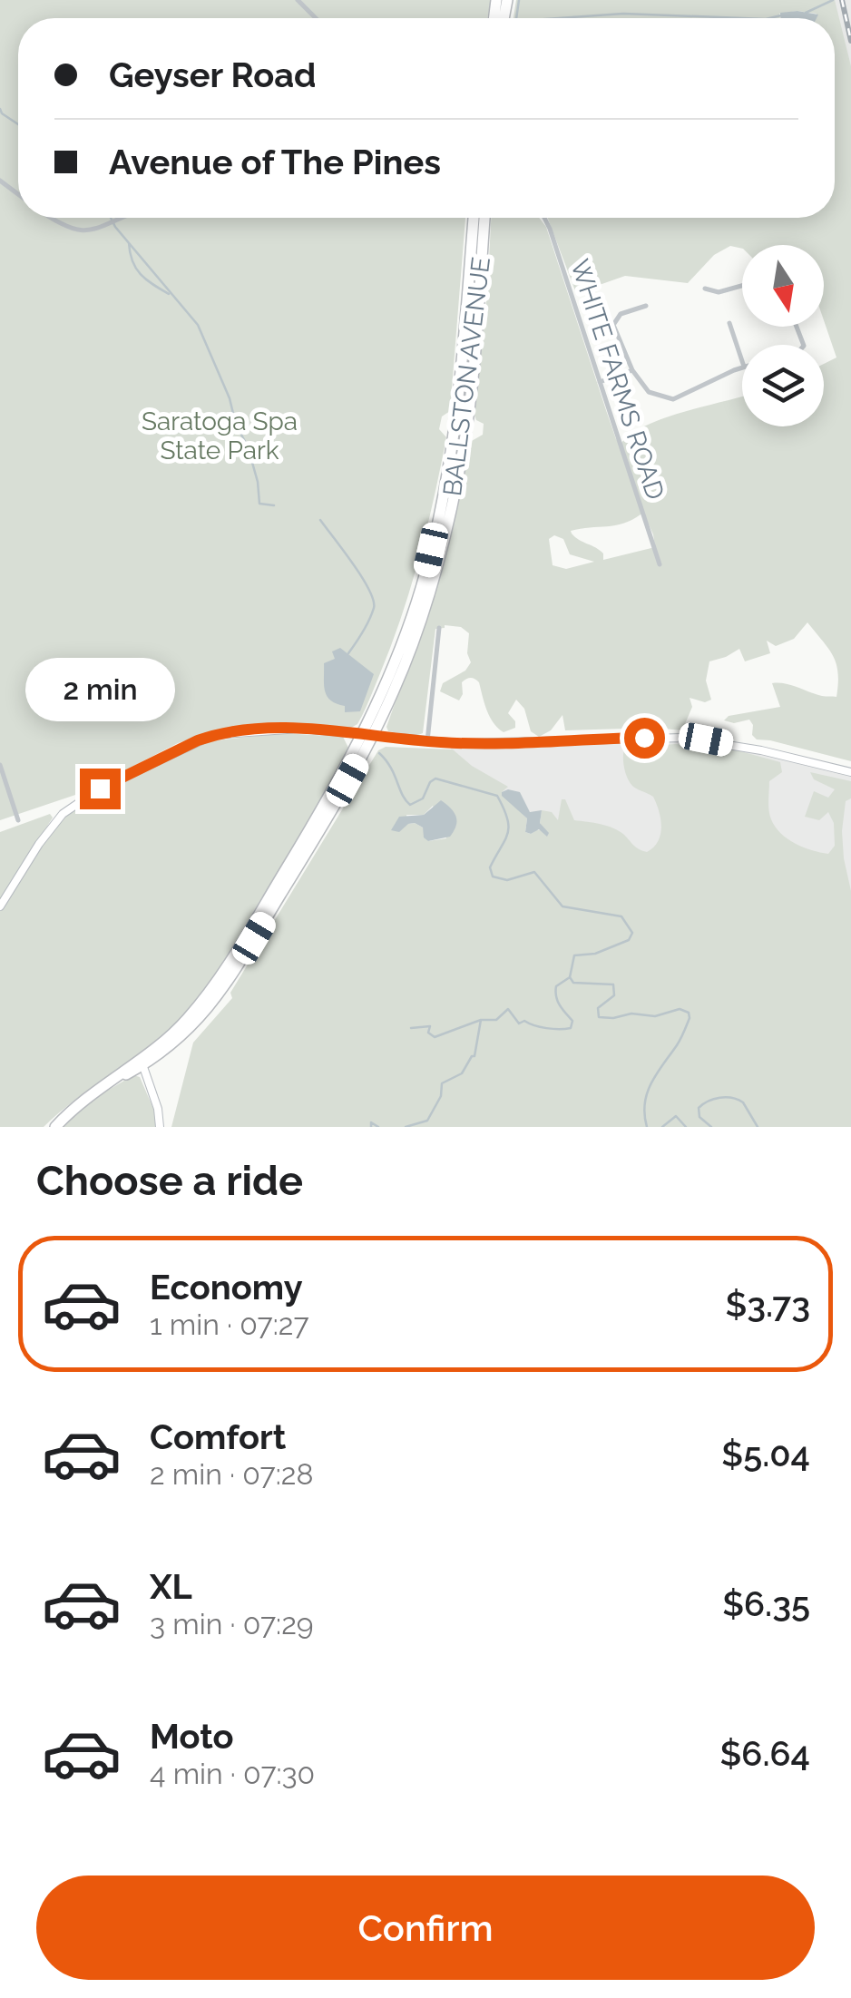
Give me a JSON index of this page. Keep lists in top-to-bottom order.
{
  "streets": {
    "highway": ["BALLSTON AVENUE"],
    "street": ["WHITE FARMS ROAD"]
  },
  "parks": ["Saratoga Spa State Park"],
  "north": "bottom",
  "page": {
    "banner": ["Geyser Road", "Avenue of The Pines"],
    "bubble": "2 min",
    "heading": "Choose a ride",
    "list": [
      {
        "name": "Economy",
        "note": "1 min · 07:27",
        "value": "$3.73"
      },
      {
        "name": "Comfort",
        "note": "2 min · 07:28",
        "value": "$5.04"
      },
      {
        "name": "XL",
        "note": "3 min · 07:29",
        "value": "$6.35"
      },
      {
        "name": "Moto",
        "note": "4 min · 07:30",
        "value": "$6.64"
      }
    ],
    "buttons": "Confirm"
  }
}
